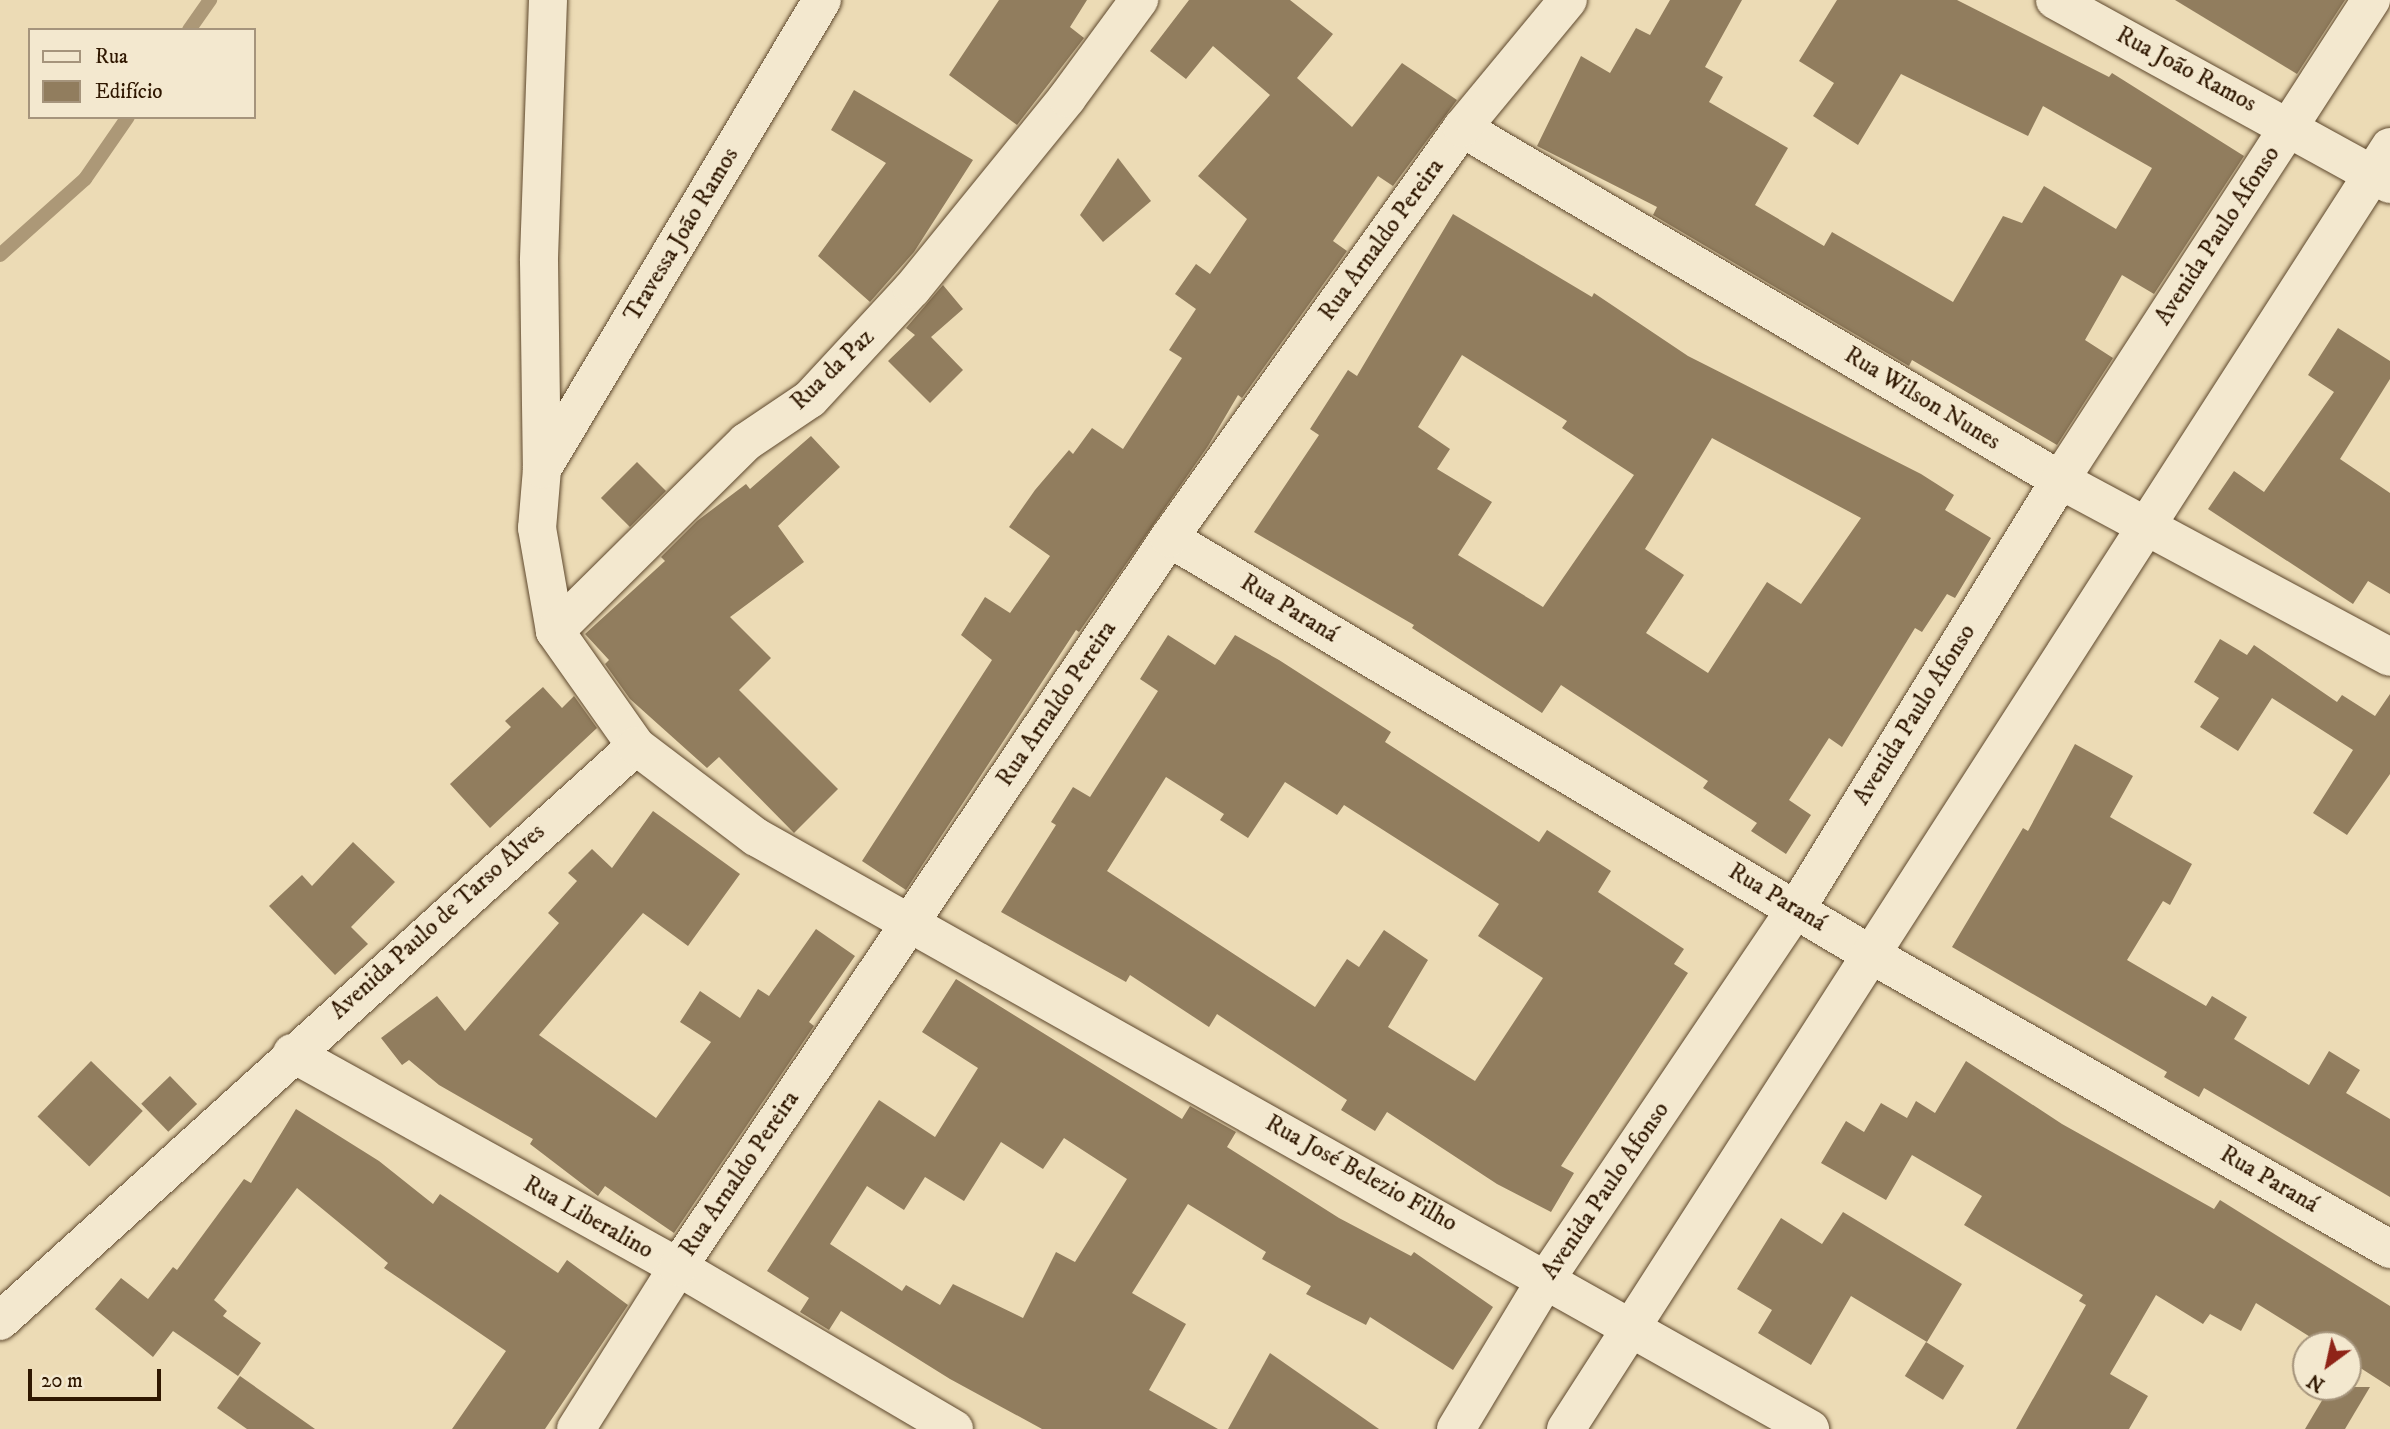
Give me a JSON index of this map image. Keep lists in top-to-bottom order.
{
  "streets": {
    "street": [
      "Rua João Ramos",
      "Travessa João Ramos",
      "Avenida Paulo Afonso",
      "Rua Arnaldo Pereira",
      "Rua da Paz",
      "Rua Wilson Nunes",
      "Rua Paraná",
      "Avenida Paulo de Tarso Alves",
      "Rua José Belezio Filho",
      "Rua Liberalino"
    ]
  },
  "crossings": [
    ["Rua João Ramos", "Avenida Paulo Afonso"],
    ["Avenida Paulo Afonso", "Rua Wilson Nunes"],
    ["Avenida Paulo Afonso", "Rua Paraná"],
    ["Avenida Paulo Afonso", "Rua José Belezio Filho"],
    ["Rua Arnaldo Pereira", "Rua Wilson Nunes"],
    ["Rua Arnaldo Pereira", "Rua Paraná"],
    ["Rua Arnaldo Pereira", "Rua José Belezio Filho"],
    ["Rua Arnaldo Pereira", "Rua Liberalino"],
    ["Avenida Paulo de Tarso Alves", "Rua Liberalino"]
  ],
  "legend": ["Rua", "Edifício"],
  "scale_bar": "20 m",
  "north": "bottom left"
}
